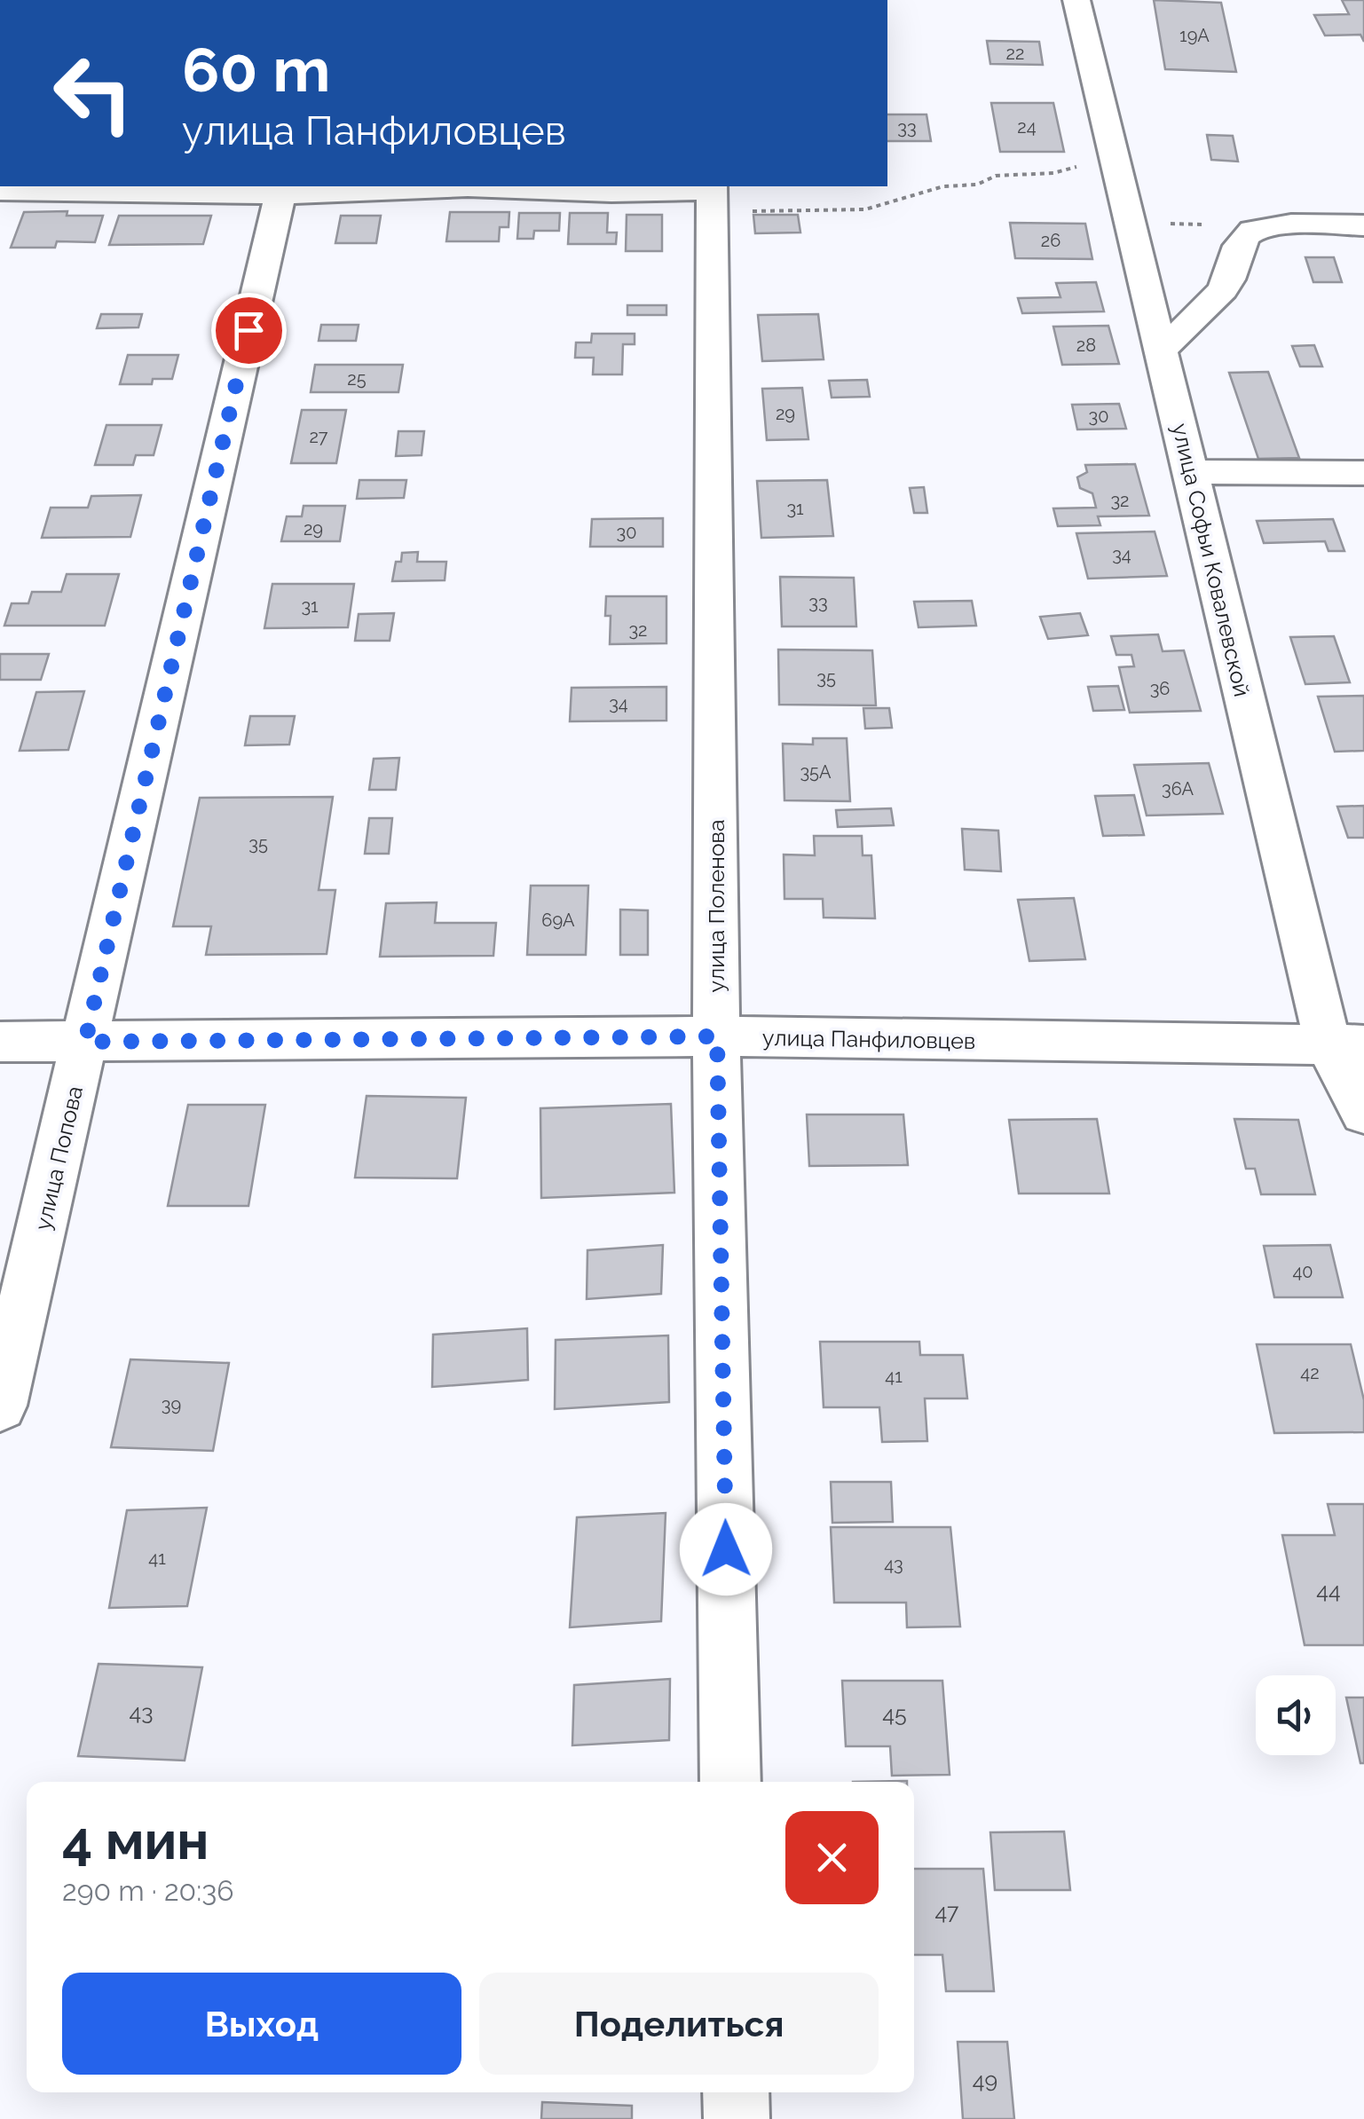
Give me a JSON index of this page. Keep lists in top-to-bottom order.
{
  "streets": {
    "street": [
      "улица Софьи Ковалевской",
      "улица Поленова",
      "улица Панфиловцев",
      "улица Попова"
    ]
  },
  "crossings": [
    ["улица Софьи Ковалевской", "улица Панфиловцев"],
    ["улица Поленова", "улица Панфиловцев"],
    ["улица Панфиловцев", "улица Попова"]
  ],
  "house_numbers": [
    "19А",
    "22",
    "24",
    "33",
    "26",
    "28",
    "25",
    "29",
    "30",
    "27",
    "32",
    "31",
    "29",
    "30",
    "34",
    "33",
    "31",
    "32",
    "35",
    "36",
    "34",
    "35А",
    "36А",
    "35",
    "69А",
    "40",
    "42",
    "41",
    "39",
    "41",
    "43",
    "44",
    "43",
    "45",
    "47",
    "49"
  ],
  "page": {
    "turn": ["60 m", "улица Панфиловцев"],
    "heading": ["4 мин", "290 m · 20:36"],
    "buttons": ["Выход", "Поделиться"]
  }
}
